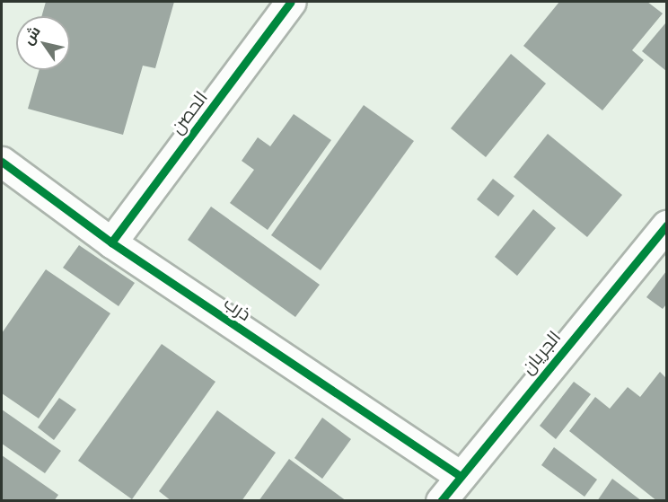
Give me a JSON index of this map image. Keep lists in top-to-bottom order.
{
  "streets": {
    "street": ["الحصن", "ذرب", "الجريان"]
  },
  "crossings": [
    ["الحصن", "ذرب"],
    ["ذرب", "الجريان"]
  ],
  "north": "top left"
}
